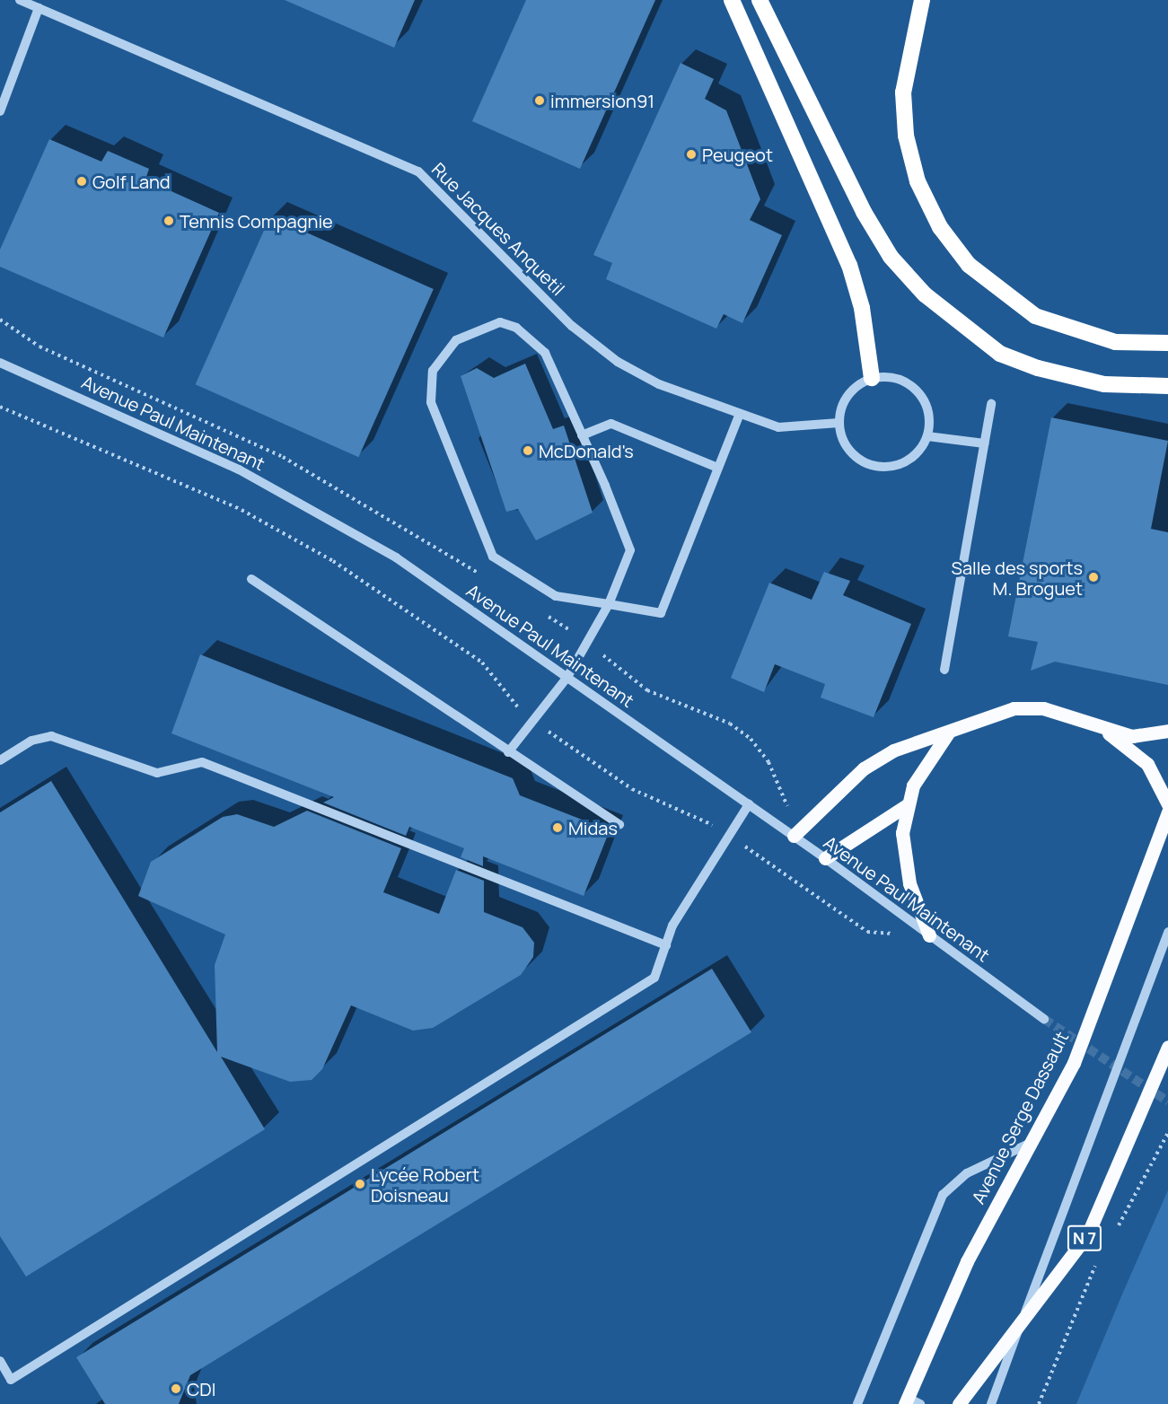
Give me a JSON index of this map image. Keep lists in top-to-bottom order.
{
  "streets": {
    "main road": ["Avenue Serge Dassault", "N 7"],
    "street": ["Rue Jacques Anquetil", "Avenue Paul Maintenant"]
  },
  "places": [
    "immersion91",
    "Peugeot",
    "Golf Land",
    "Tennis Compagnie",
    "McDonald's",
    "Salle des sports M. Broguet",
    "Midas",
    "Lycée Robert Doisneau",
    "CDI"
  ]
}
